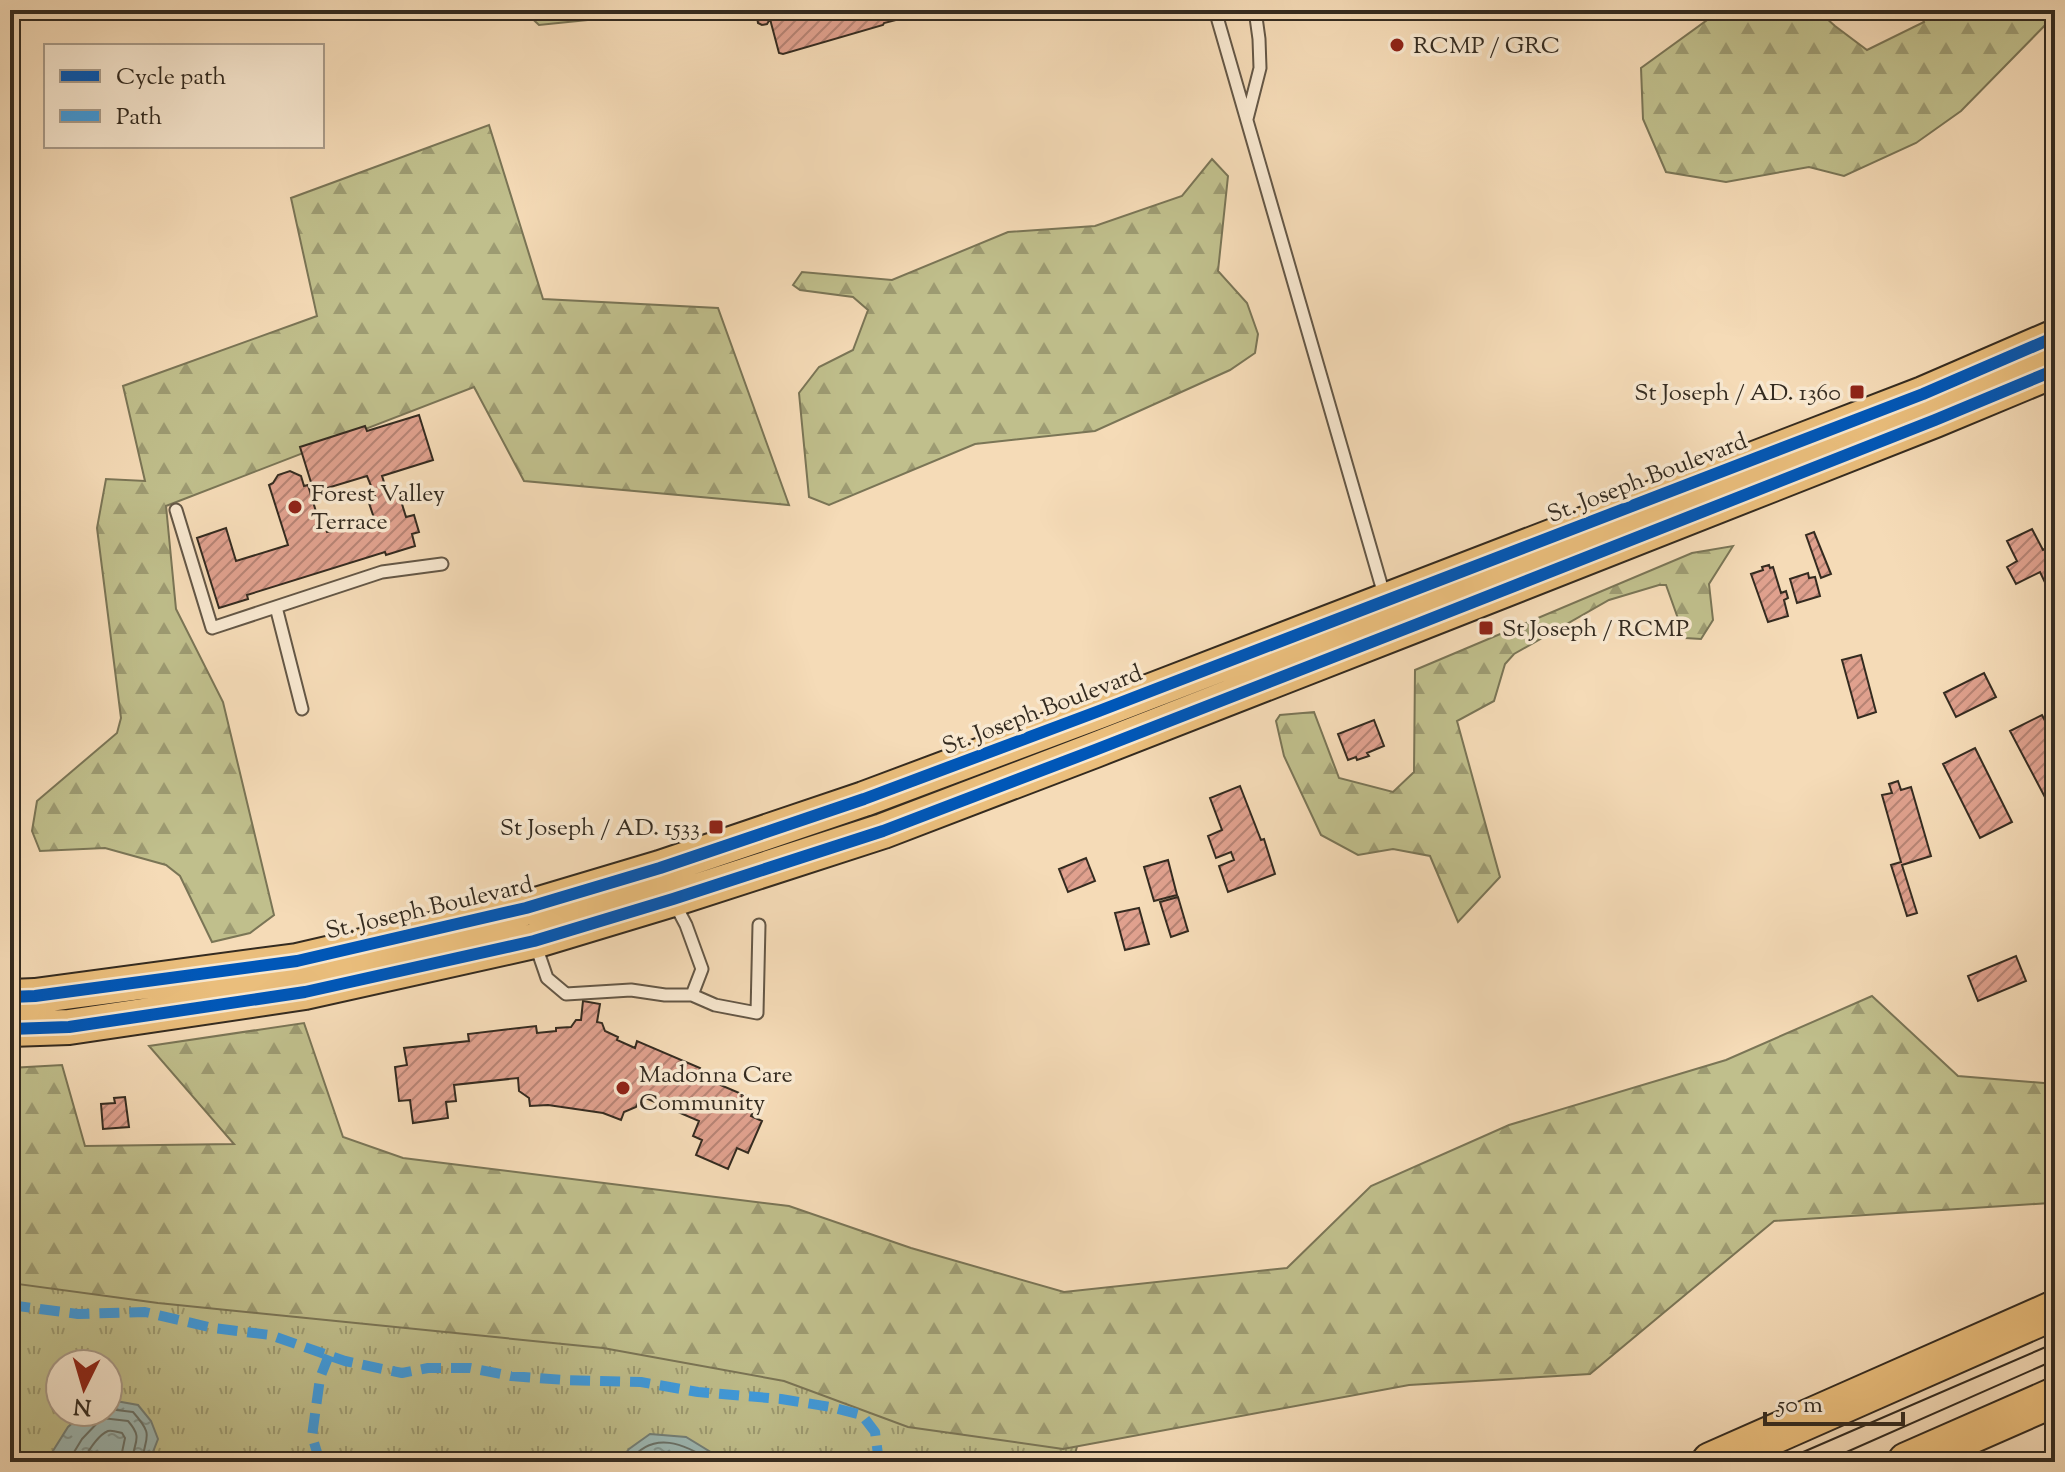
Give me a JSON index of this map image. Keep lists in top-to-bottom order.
{
  "streets": {
    "main road": ["St. Joseph Boulevard"]
  },
  "places": {
    "other": ["RCMP / GRC", "Forest Valley Terrace", "Madonna Care Community"],
    "transit": ["St Joseph / AD. 1360", "St Joseph / RCMP", "St Joseph / AD. 1533"]
  },
  "legend": ["Cycle path", "Path"],
  "scale_bar": "50 m",
  "north": "bottom"
}
